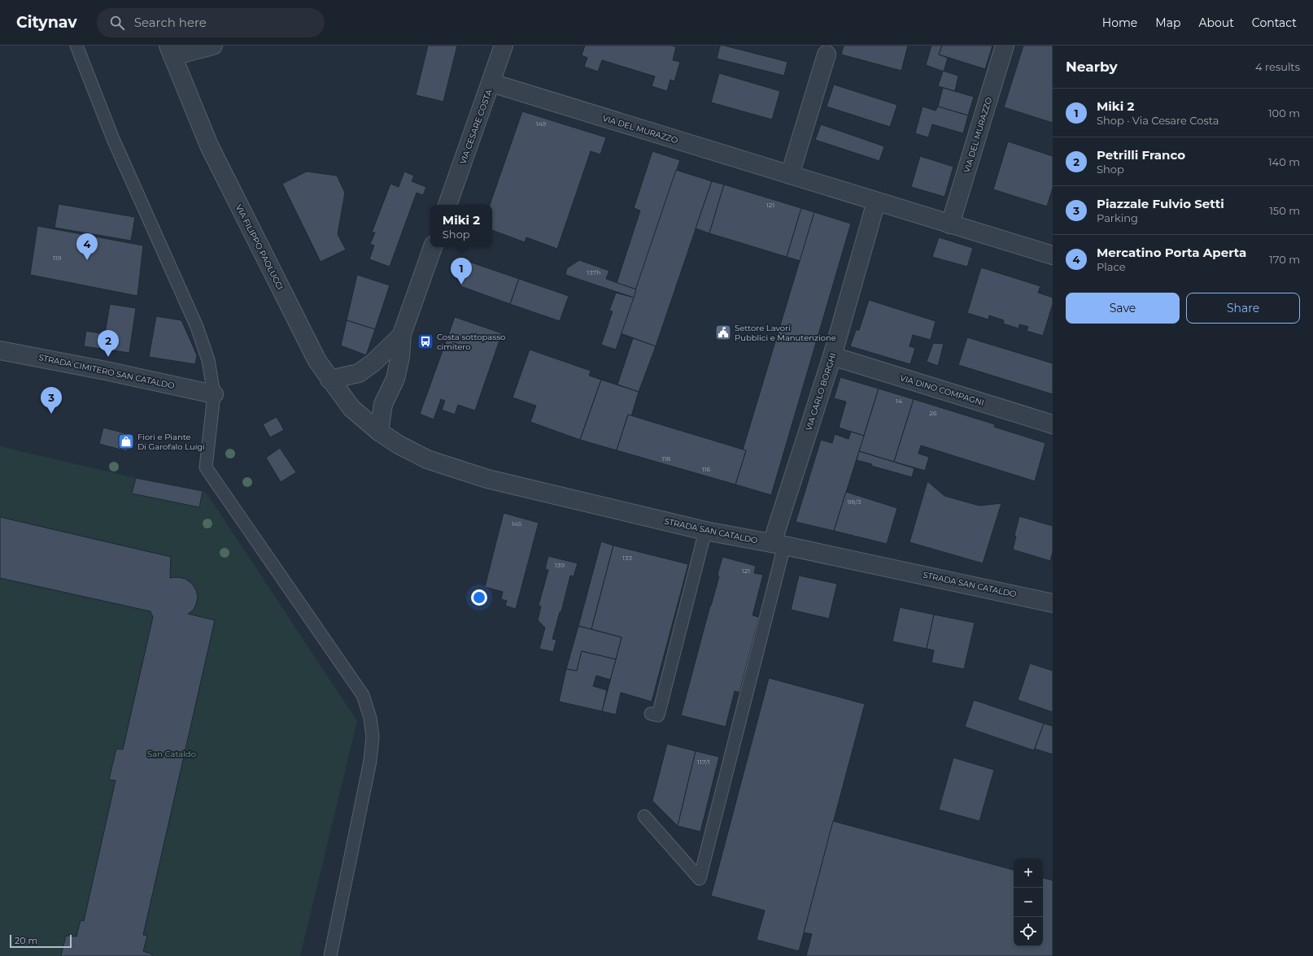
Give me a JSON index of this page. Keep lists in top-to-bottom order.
{
  "streets": {
    "street": [
      "VIA CESARE COSTA",
      "VIA DEL MURAZZO",
      "VIA FILIPPO PAOLUCCI",
      "STRADA CIMITERO SAN CATALDO",
      "VIA DINO COMPAGNI",
      "VIA CARLO BORGHI",
      "STRADA SAN CATALDO"
    ]
  },
  "crossings": [
    ["VIA CESARE COSTA", "VIA DEL MURAZZO"],
    ["VIA DEL MURAZZO", "VIA CARLO BORGHI"],
    ["VIA FILIPPO PAOLUCCI", "STRADA SAN CATALDO"],
    ["VIA DINO COMPAGNI", "VIA CARLO BORGHI"],
    ["VIA CARLO BORGHI", "STRADA SAN CATALDO"]
  ],
  "parks": ["San Cataldo"],
  "places": {
    "public building": ["Settore Lavori Pubblici e Manutenzione"],
    "bus stop": ["Costa sottopasso cimitero"],
    "shop": ["Fiori e Piante Di Garofalo Luigi"]
  },
  "house_numbers": [
    "149",
    "121",
    "119",
    "137h",
    "14",
    "26",
    "118",
    "116",
    "98/3",
    "145",
    "133",
    "139",
    "121",
    "117/1"
  ],
  "scale_bar": "20 m",
  "page": {
    "header": "Citynav",
    "search": "Search here",
    "nav": [
      "Home",
      "Map",
      "About",
      "Contact"
    ],
    "heading": ["Nearby", "4 results"],
    "list": [
      {
        "mark": "1",
        "name": "Miki 2",
        "note": "Shop · Via Cesare Costa",
        "value": "100 m"
      },
      {
        "mark": "2",
        "name": "Petrilli Franco",
        "note": "Shop",
        "value": "140 m"
      },
      {
        "mark": "3",
        "name": "Piazzale Fulvio Setti",
        "note": "Parking",
        "value": "150 m"
      },
      {
        "mark": "4",
        "name": "Mercatino Porta Aperta",
        "note": "Place",
        "value": "170 m"
      }
    ],
    "popup": ["Miki 2", "Shop"],
    "pins": [
      "4",
      "1",
      "2",
      "3"
    ],
    "buttons": ["Save", "Share"],
    "map_buttons": ["+", "−"],
    "scale": "20 m"
  }
}
